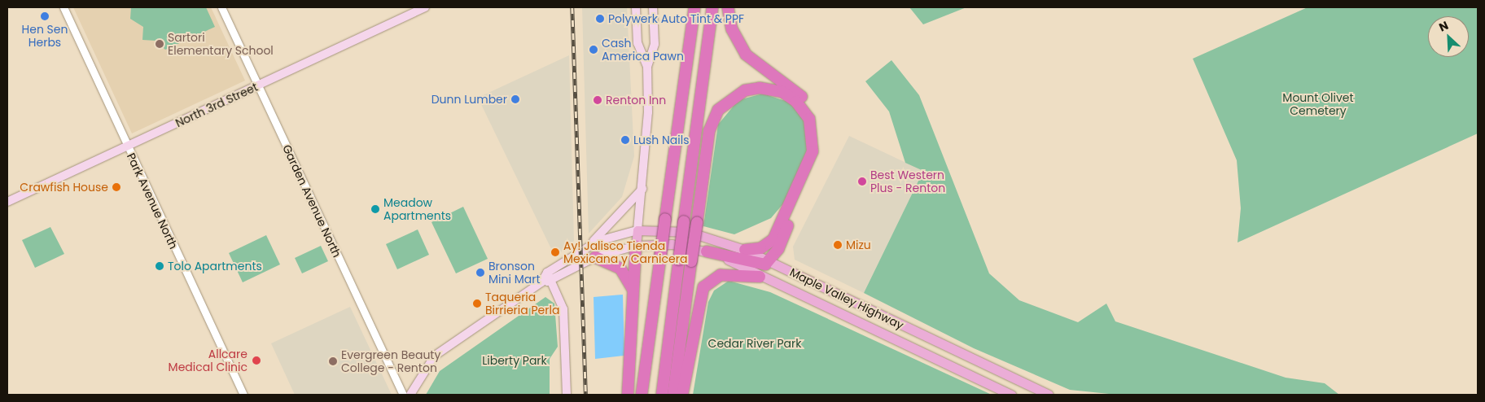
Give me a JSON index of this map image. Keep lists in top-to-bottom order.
{
  "streets": {
    "main road": ["North 3rd Street", "Maple Valley Highway"],
    "street": ["Park Avenue North", "Garden Avenue North"]
  },
  "crossings": [
    ["North 3rd Street", "Park Avenue North"],
    ["North 3rd Street", "Garden Avenue North"]
  ],
  "parks": ["Mount Olivet Cemetery", "Cedar River Park", "Liberty Park"],
  "places": [
    "Hen Sen Herbs",
    "Polywerk Auto Tint & PPF",
    "Sartori Elementary School",
    "Cash America Pawn",
    "Dunn Lumber",
    "Renton Inn",
    "Lush Nails",
    "Best Western Plus - Renton",
    "Crawfish House",
    "Meadow Apartments",
    "Mizu",
    "Ay! Jalisco Tienda Mexicana y Carnicera",
    "Tolo Apartments",
    "Bronson Mini Mart",
    "Taqueria Birrieria Perla",
    "Allcare Medical Clinic",
    "Evergreen Beauty College - Renton"
  ],
  "north": "top left"
}
